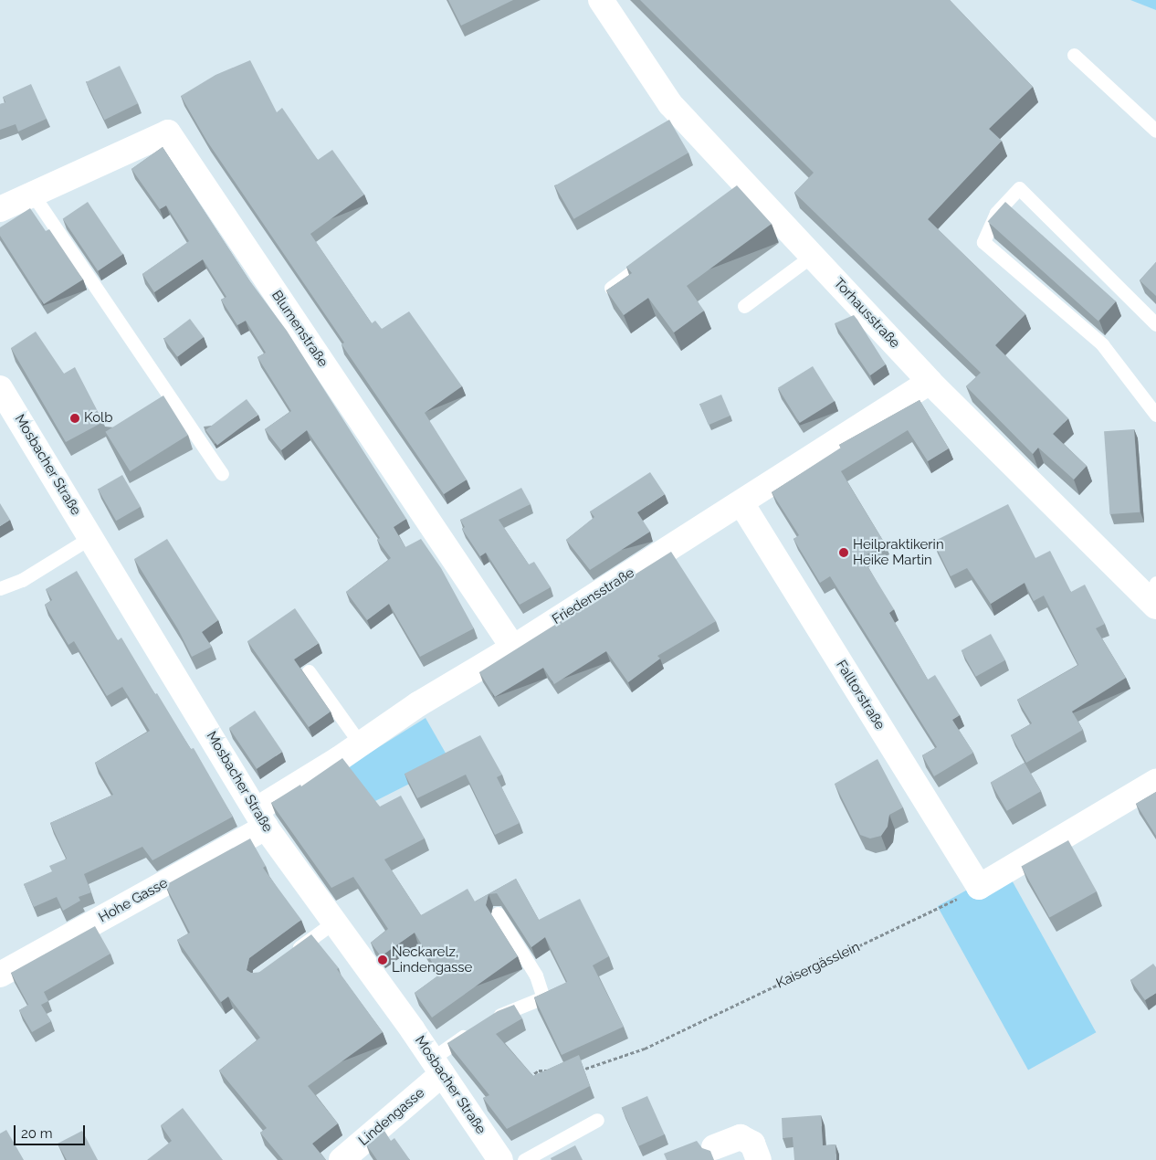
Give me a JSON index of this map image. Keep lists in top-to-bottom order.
{
  "streets": {
    "street": [
      "Torhausstraße",
      "Blumenstraße",
      "Mosbacher Straße",
      "Friedensstraße",
      "Falltorstraße",
      "Hohe Gasse",
      "Lindengasse"
    ],
    "path": ["Kaisergässlein"]
  },
  "crossings": [
    ["Torhausstraße", "Friedensstraße"],
    ["Blumenstraße", "Friedensstraße"],
    ["Mosbacher Straße", "Friedensstraße"],
    ["Mosbacher Straße", "Hohe Gasse"],
    ["Mosbacher Straße", "Lindengasse"],
    ["Friedensstraße", "Falltorstraße"],
    ["Friedensstraße", "Hohe Gasse"],
    ["Falltorstraße", "Kaisergässlein"]
  ],
  "places": ["Kolb", "Heilpraktikerin Heike Martin", "Neckarelz, Lindengasse"],
  "scale_bar": "20 m"
}
